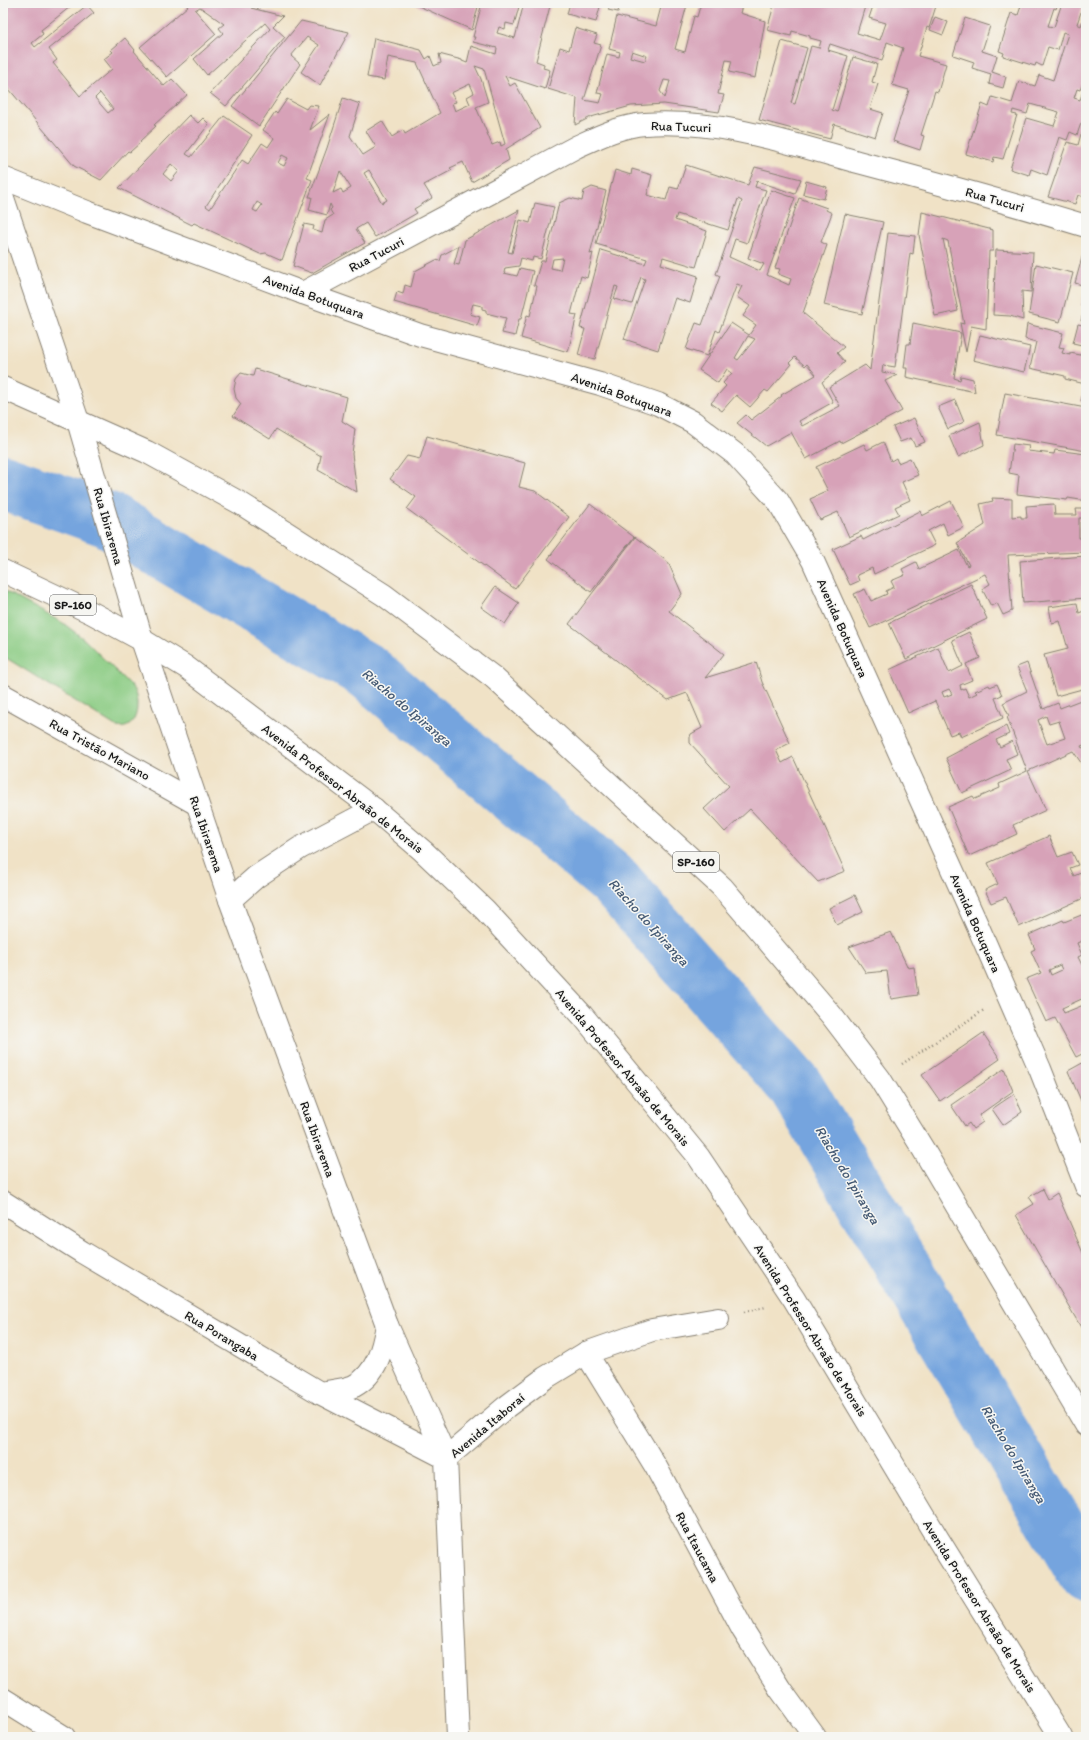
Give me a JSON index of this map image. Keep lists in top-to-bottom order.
{
  "streets": {
    "street": [
      "Rua Tucuri",
      "Avenida Botuquara",
      "Rua Ibirarema",
      "SP-160",
      "Rua Tristão Mariano",
      "Avenida Professor Abraão de Morais",
      "Rua Porangaba",
      "Avenida Itaboraí",
      "Rua Itaucama"
    ]
  },
  "crossings": [
    ["Rua Tucuri", "Avenida Botuquara"],
    ["Rua Ibirarema", "SP-160"],
    ["Rua Ibirarema", "Rua Tristão Mariano"],
    ["Rua Ibirarema", "Avenida Professor Abraão de Morais"],
    ["Rua Ibirarema", "Rua Porangaba"],
    ["Rua Ibirarema", "Avenida Itaboraí"],
    ["Rua Porangaba", "Avenida Itaboraí"],
    ["Avenida Itaboraí", "Rua Itaucama"]
  ],
  "water": ["Riacho do Ipiranga"]
}
